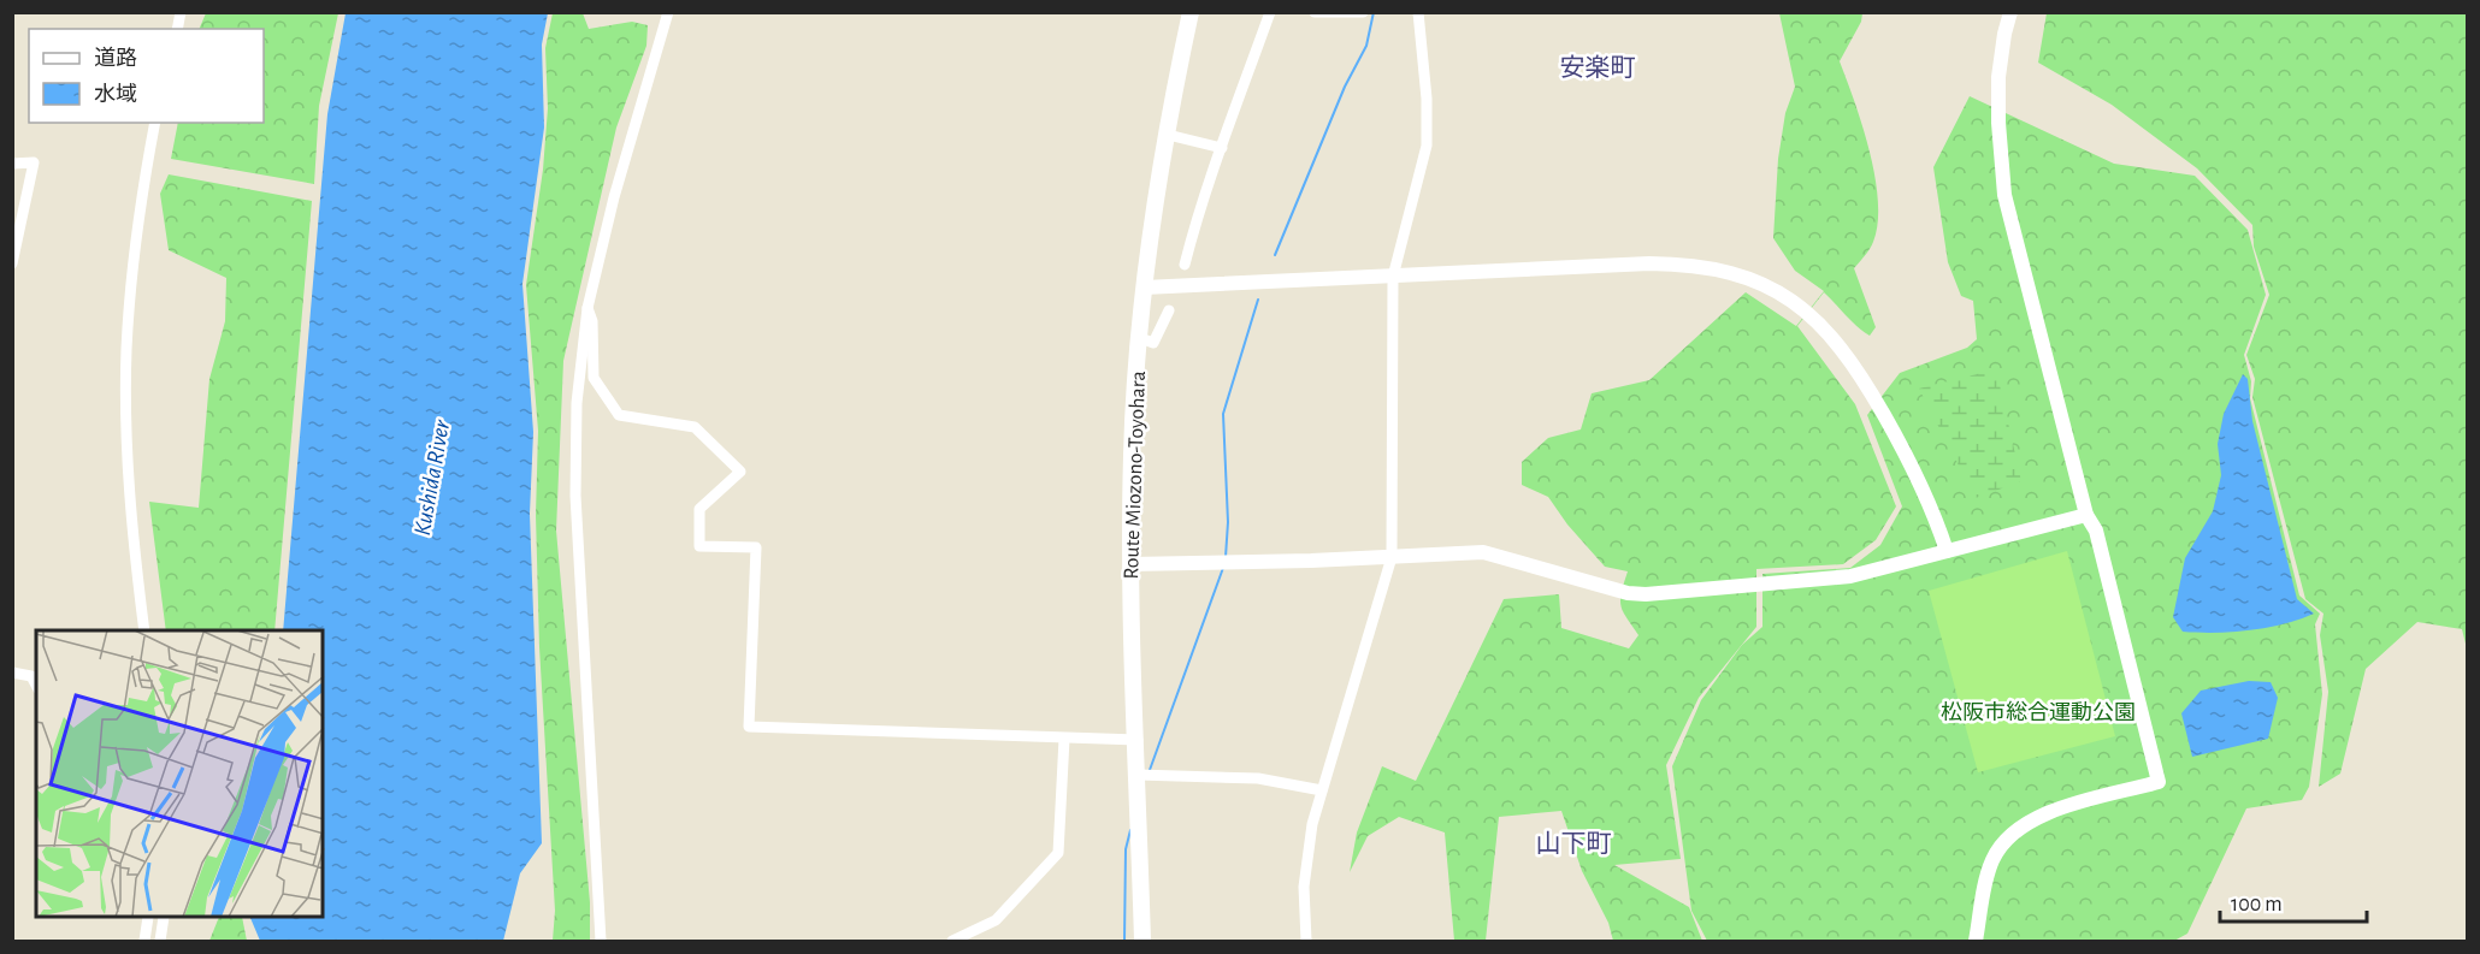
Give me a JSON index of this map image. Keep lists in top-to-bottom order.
{
  "streets": {
    "main road": ["Route Miozono-Toyohara"]
  },
  "districts": ["安楽町", "山下町"],
  "water": ["Kushida River"],
  "parks": ["松阪市総合運動公園"],
  "legend": ["道路", "水域"],
  "scale_bar": "100 m"
}
